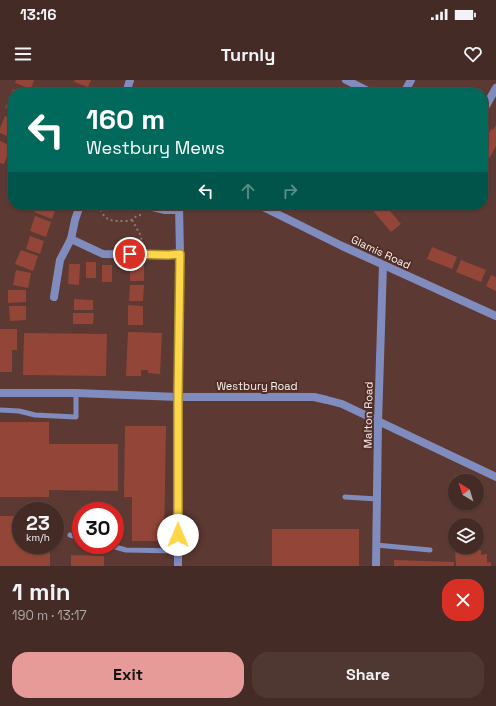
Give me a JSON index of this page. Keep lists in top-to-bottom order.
{
  "streets": {
    "street": ["Glamis Road", "Westbury Road", "Malton Road"]
  },
  "crossings": [
    ["Glamis Road", "Malton Road"],
    ["Westbury Road", "Malton Road"]
  ],
  "north": "top left",
  "page": {
    "status": "13:16",
    "header": "Turnly",
    "turn": ["160 m", "Westbury Mews"],
    "speed": "23 km/h",
    "limit": "30",
    "heading": ["1 min", "190 m · 13:17"],
    "buttons": ["Exit", "Share"]
  }
}
